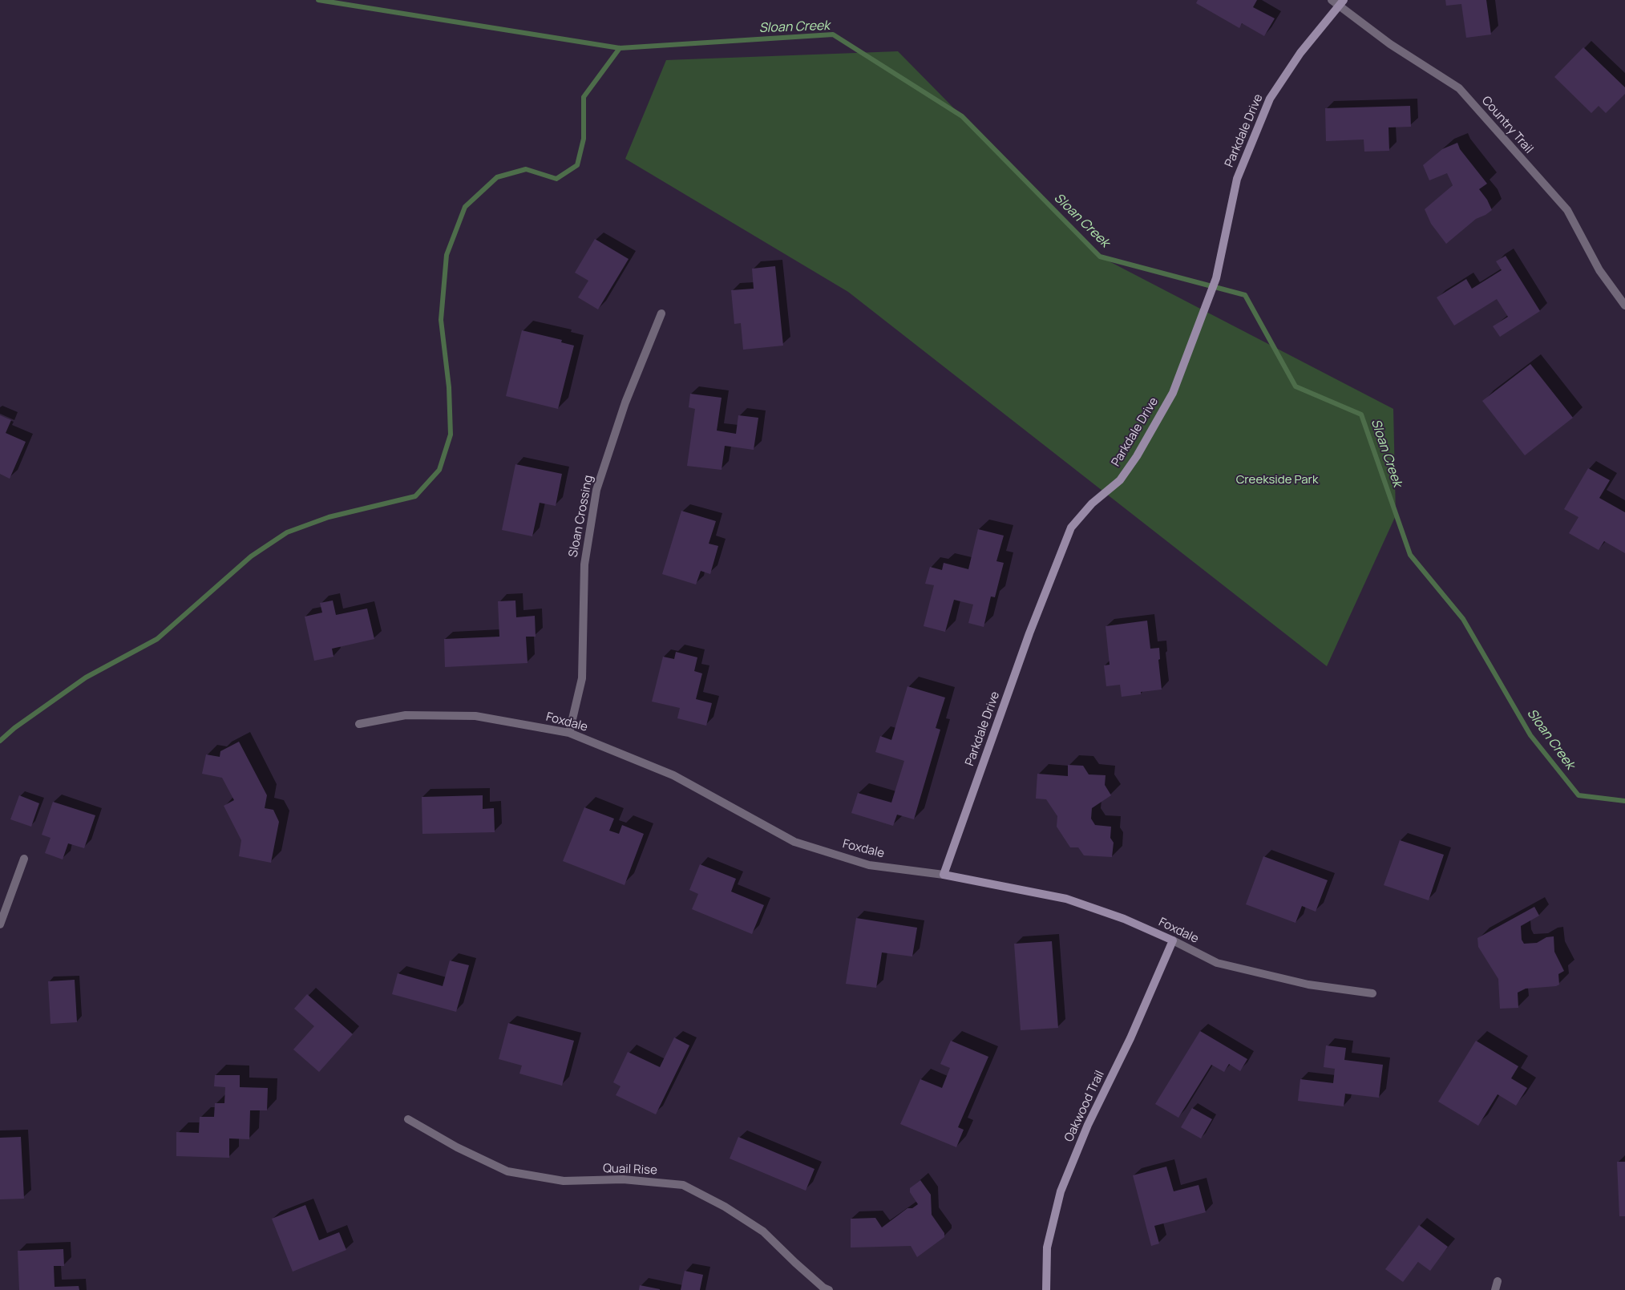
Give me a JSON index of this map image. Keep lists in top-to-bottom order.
{
  "streets": {
    "street": [
      "Country Trail",
      "Parkdale Drive",
      "Sloan Crossing",
      "Foxdale",
      "Oakwood Trail",
      "Quail Rise"
    ]
  },
  "crossings": [
    ["Country Trail", "Parkdale Drive"],
    ["Parkdale Drive", "Foxdale"],
    ["Sloan Crossing", "Foxdale"],
    ["Foxdale", "Oakwood Trail"]
  ],
  "water": ["Sloan Creek"],
  "parks": ["Creekside Park"]
}
